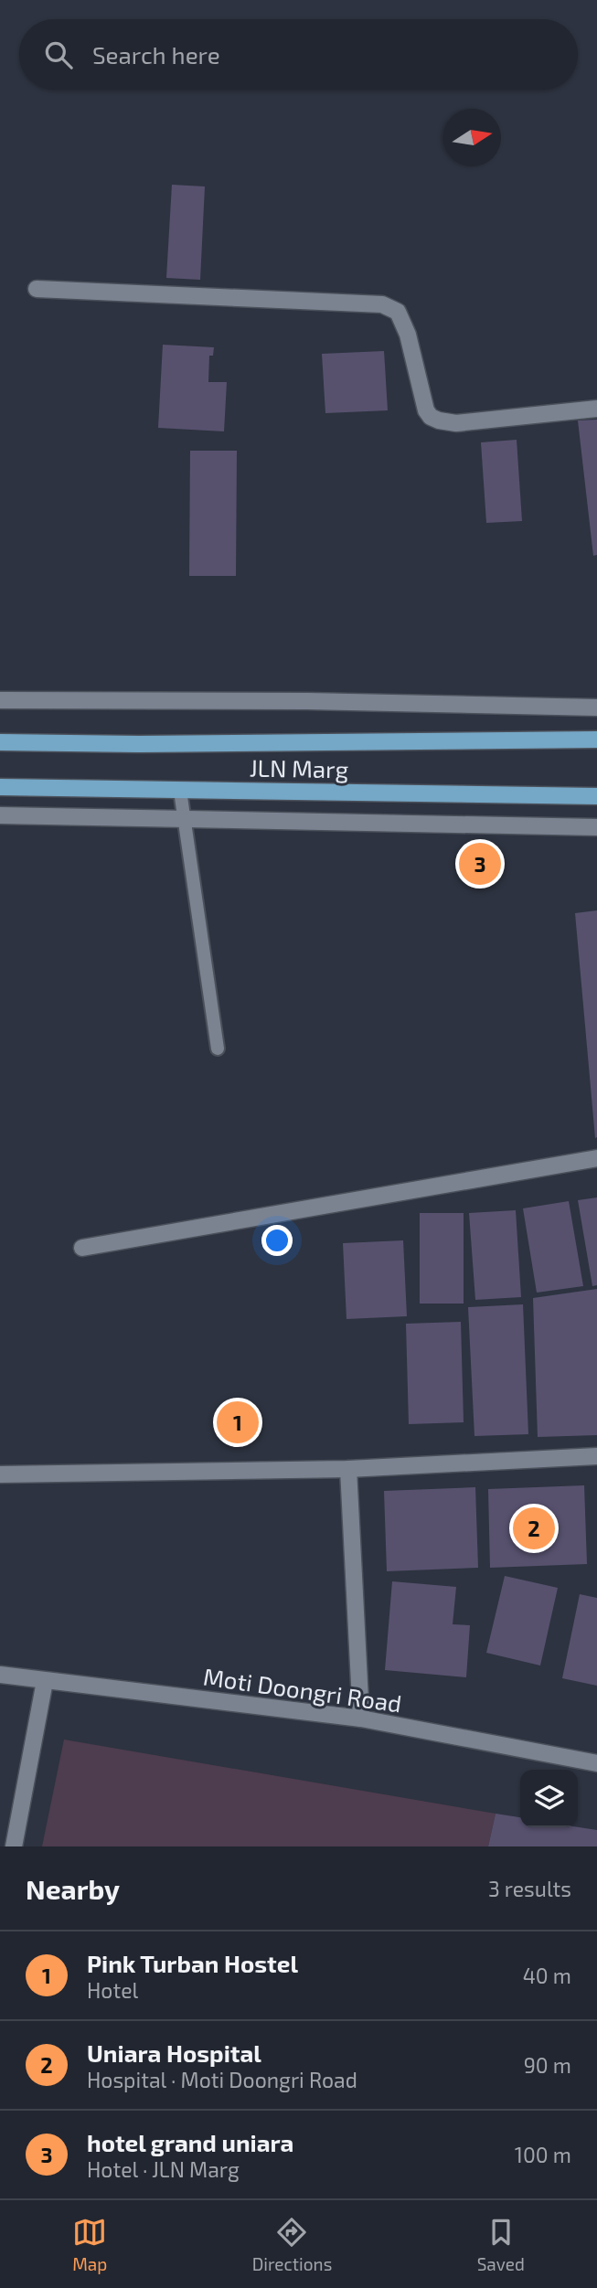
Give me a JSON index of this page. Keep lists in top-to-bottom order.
{
  "streets": {
    "main road": ["JLN Marg"],
    "street": ["Moti Doongri Road"]
  },
  "north": "right",
  "page": {
    "search": "Search here",
    "pins": ["3", "1", "2"],
    "heading": ["Nearby", "3 results"],
    "list": [
      {
        "mark": "1",
        "name": "Pink Turban Hostel",
        "note": "Hotel",
        "value": "40 m"
      },
      {
        "mark": "2",
        "name": "Uniara Hospital",
        "note": "Hospital · Moti Doongri Road",
        "value": "90 m"
      },
      {
        "mark": "3",
        "name": "hotel grand uniara",
        "note": "Hotel · JLN Marg",
        "value": "100 m"
      }
    ],
    "nav": ["Map", "Directions", "Saved"]
  }
}
